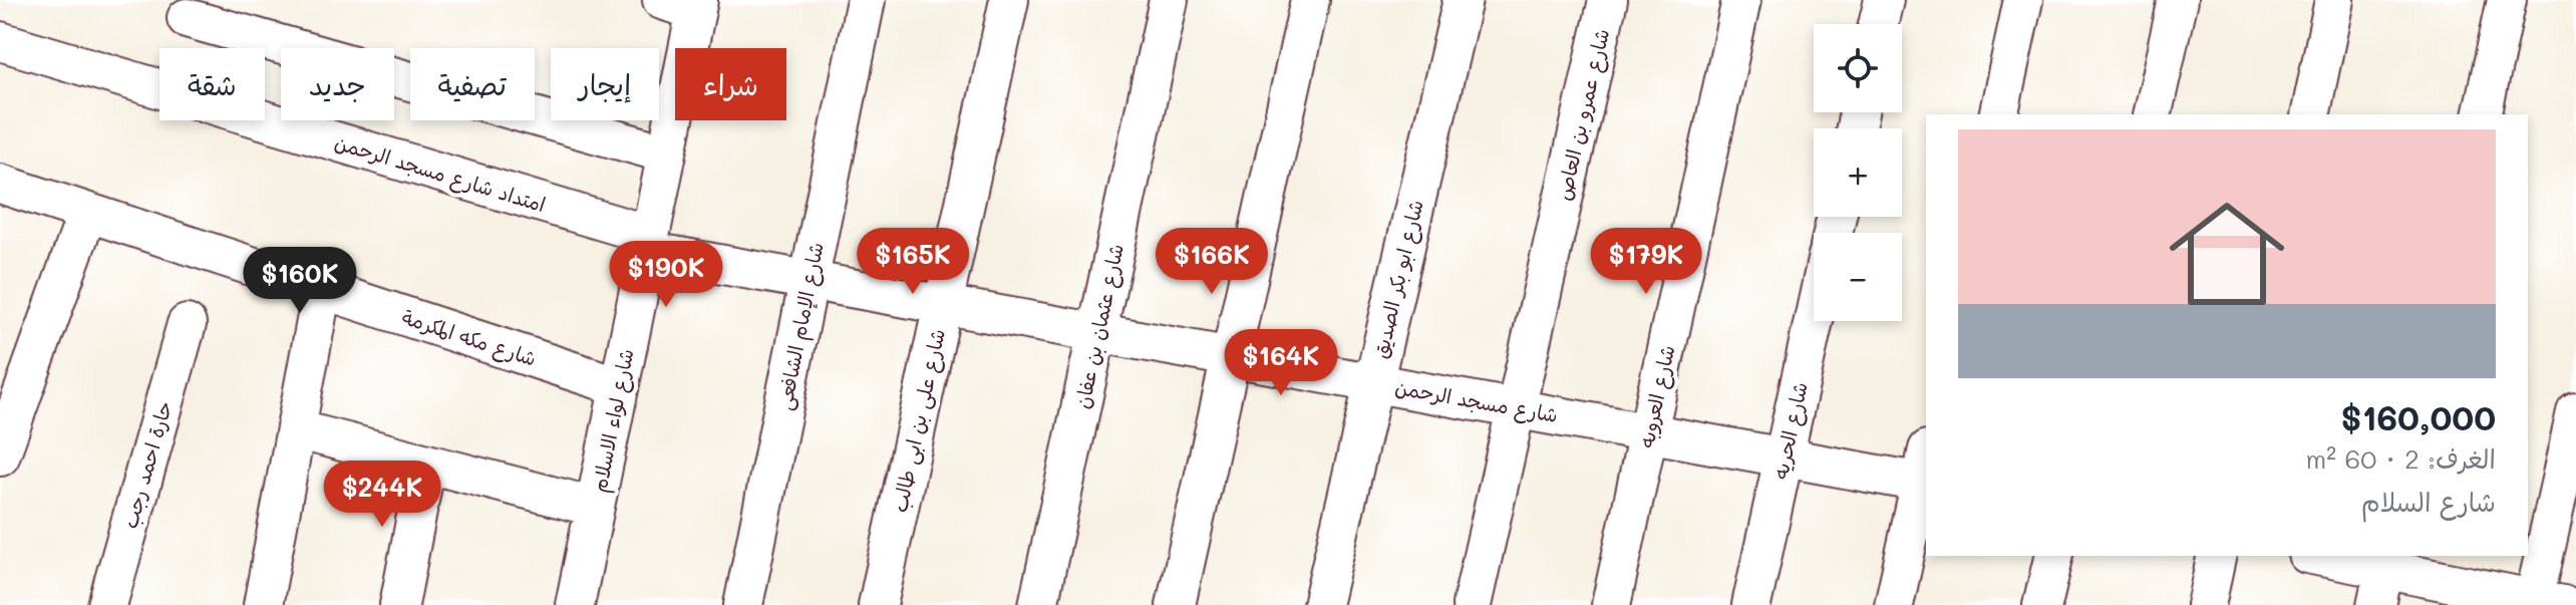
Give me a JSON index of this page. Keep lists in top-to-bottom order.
{
  "streets": {
    "street": [
      "شارع عمرو بن العاص",
      "امتداد شارع مسجد الرحمن",
      "شارع ابو بكر الصديق",
      "شارع الإمام الشافعى",
      "شارع عثمان بن عفان",
      "شارع مكه المكرمة",
      "شارع العروبه",
      "شارع مسجد الرحمن",
      "شارع لواء الاسلام",
      "شارع على بن ابى طالب",
      "شارع الحريه",
      "حارة احمد رجب"
    ]
  },
  "crossings": [
    ["شارع عمرو بن العاص", "شارع مسجد الرحمن"],
    ["امتداد شارع مسجد الرحمن", "شارع مسجد الرحمن"],
    ["امتداد شارع مسجد الرحمن", "شارع لواء الاسلام"],
    ["شارع ابو بكر الصديق", "شارع مسجد الرحمن"],
    ["شارع الإمام الشافعى", "شارع مسجد الرحمن"],
    ["شارع عثمان بن عفان", "شارع مسجد الرحمن"],
    ["شارع مكه المكرمة", "شارع لواء الاسلام"],
    ["شارع العروبه", "شارع مسجد الرحمن"],
    ["شارع مسجد الرحمن", "شارع لواء الاسلام"],
    ["شارع مسجد الرحمن", "شارع على بن ابى طالب"],
    ["شارع مسجد الرحمن", "شارع الحريه"]
  ],
  "page": {
    "map_buttons": ["+", "−"],
    "chip": [
      "شراء",
      "إيجار",
      "تصفية",
      "جديد",
      "شقة"
    ],
    "list": [
      {
        "name": "$160,000",
        "note": "الغرف: 2 · 60 m² · شارع السلام"
      }
    ],
    "price": [
      "$165K",
      "$166K",
      "$179K",
      "$190K",
      "$160K",
      "$164K",
      "$244K"
    ]
  }
}
